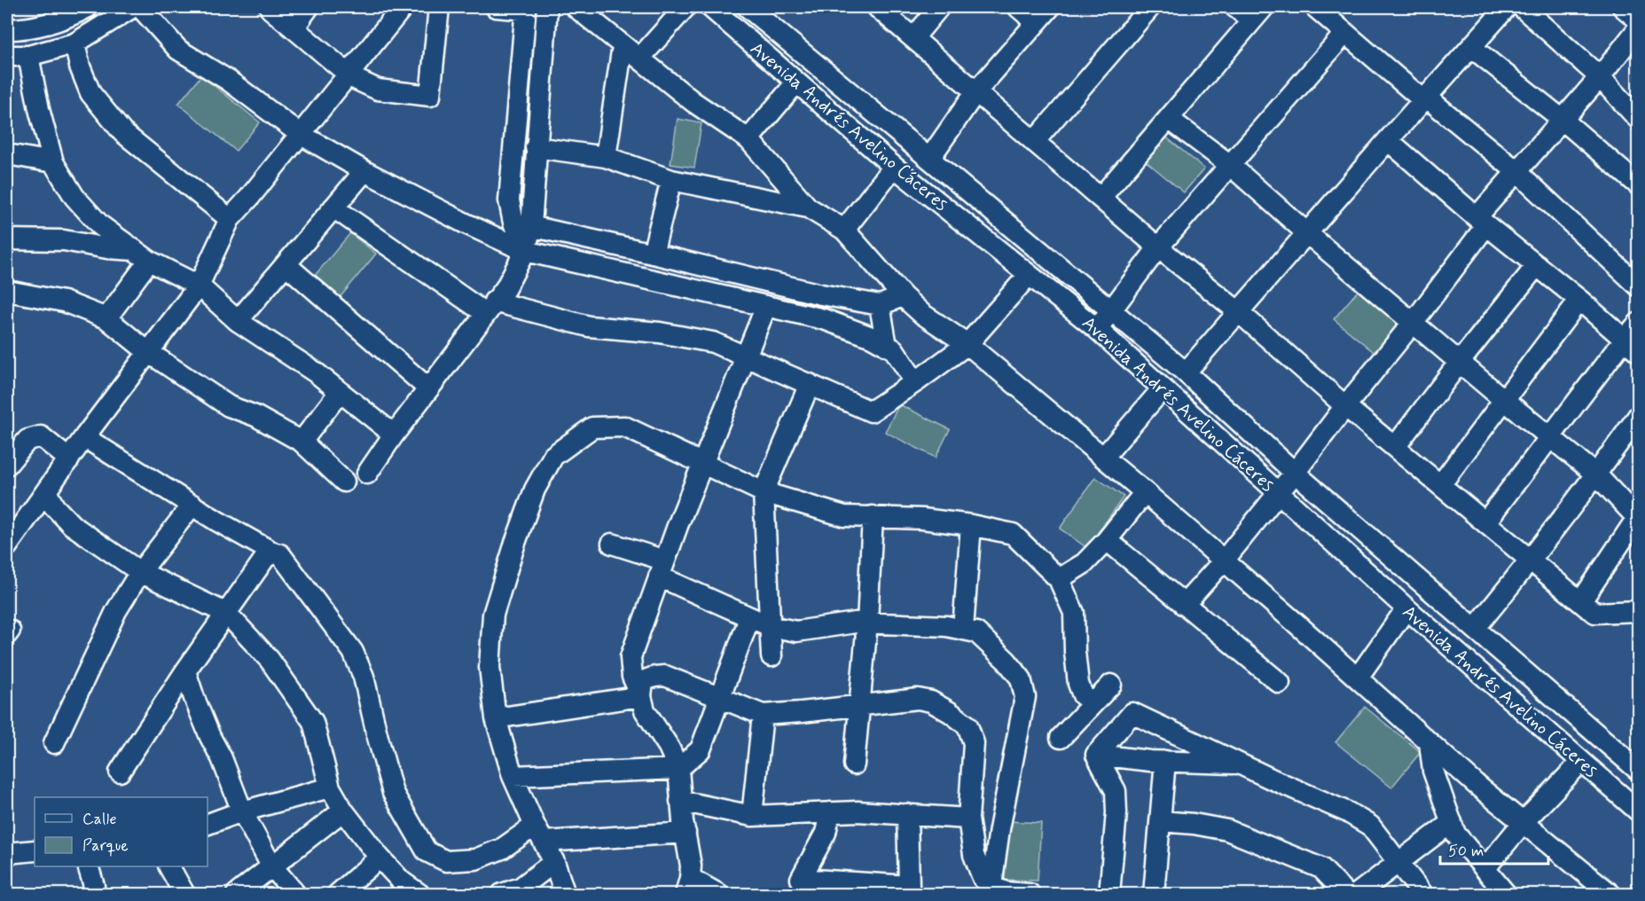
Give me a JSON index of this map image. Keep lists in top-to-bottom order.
{
  "streets": {
    "street": ["Avenida Andrés Avelino Cáceres"]
  },
  "legend": ["Calle", "Parque"],
  "scale_bar": "50 m"
}
